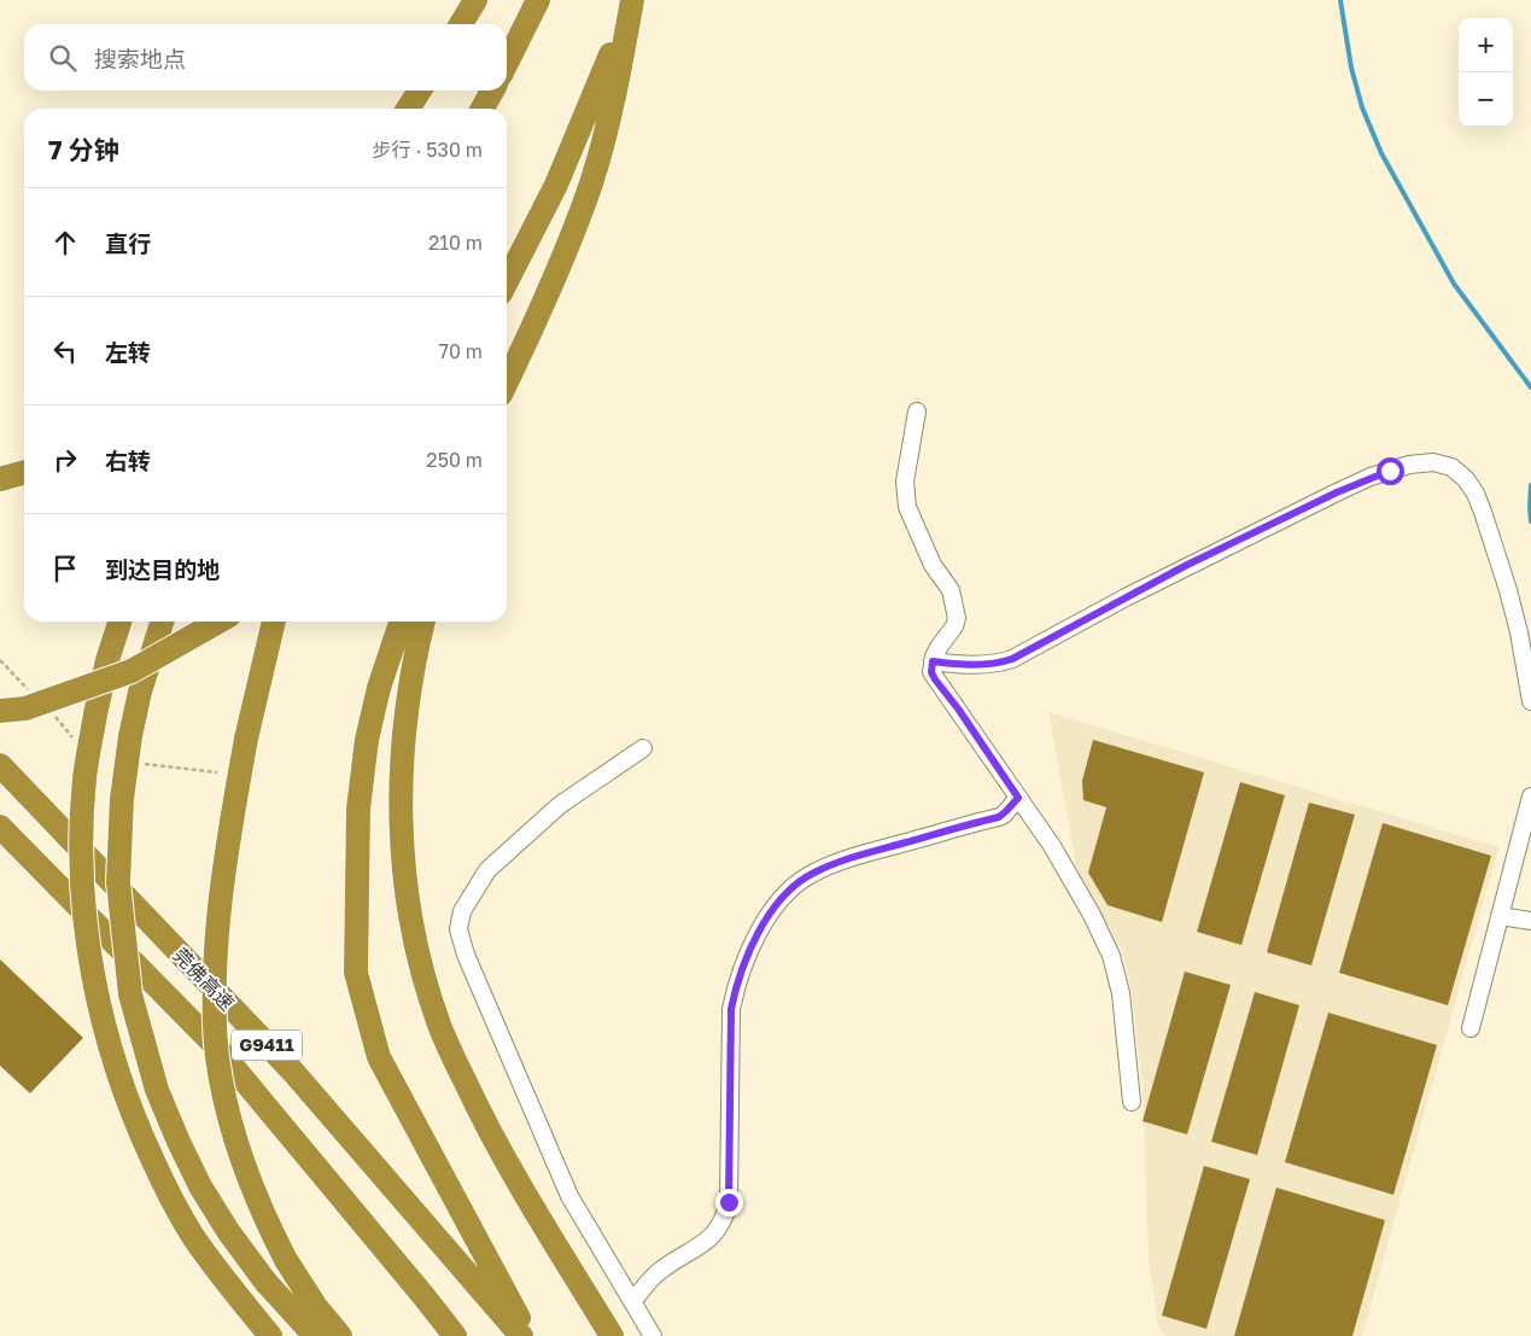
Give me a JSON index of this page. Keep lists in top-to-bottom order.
{
  "streets": {
    "highway": ["莞佛高速", "G9411"]
  },
  "page": {
    "map_buttons": ["+", "−"],
    "search": "搜索地点",
    "heading": ["7 分钟", "步行 · 530 m"],
    "list": [
      ["直行", "210 m"],
      ["左转", "70 m"],
      ["右转", "250 m"],
      "到达目的地"
    ]
  }
}
